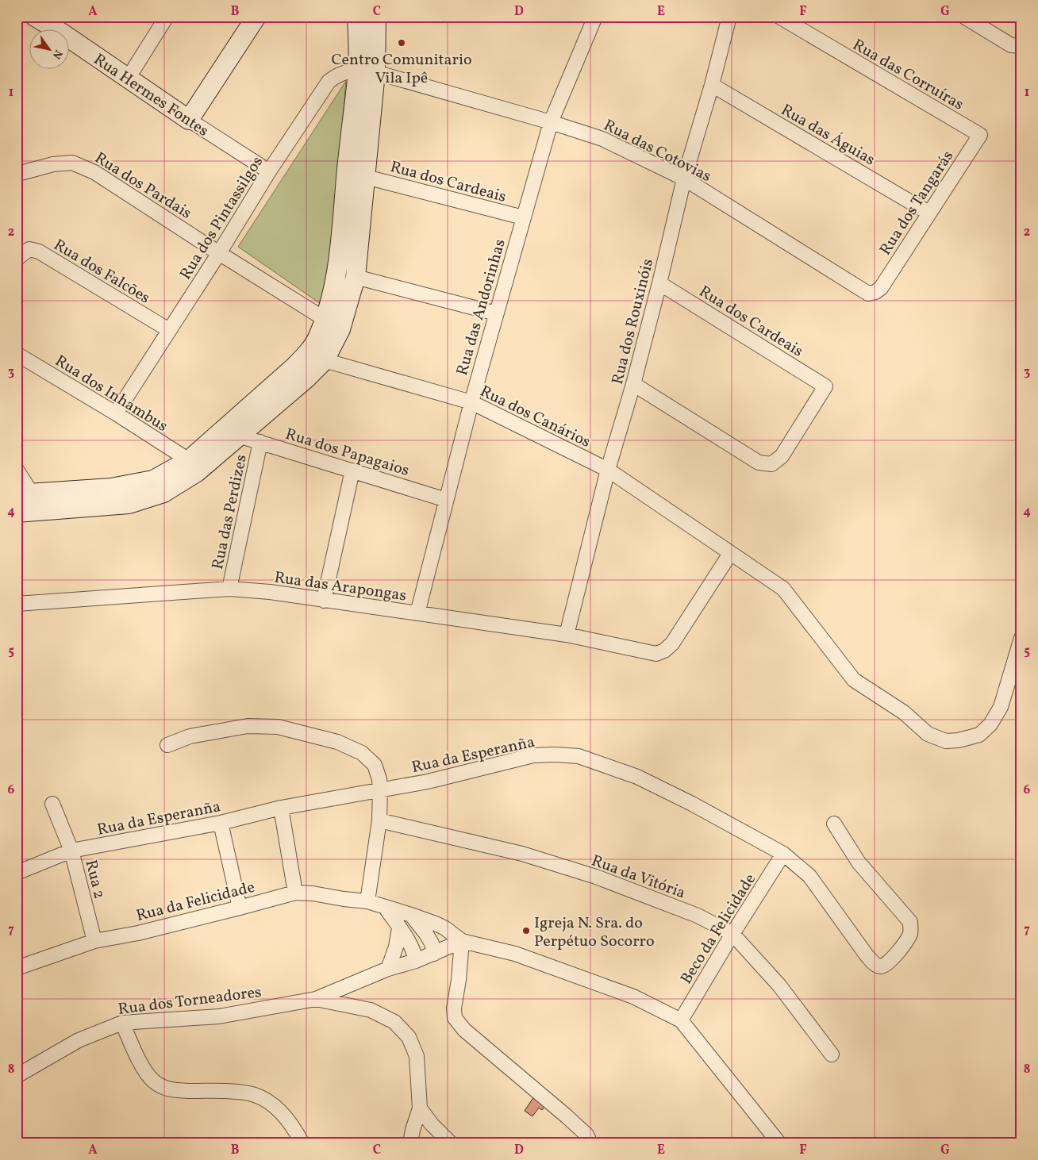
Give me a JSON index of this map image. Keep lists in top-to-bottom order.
{
  "streets": {
    "street": [
      "Rua das Corruíras",
      "Rua Hermes Fontes",
      "Rua das Águias",
      "Rua das Cotovias",
      "Rua dos Cardeais",
      "Rua dos Pardais",
      "Rua dos Tangarás",
      "Rua dos Pintassilgos",
      "Rua dos Falcões",
      "Rua das Andorinhas",
      "Rua dos Rouxinóis",
      "Rua dos Inhambus",
      "Rua dos Canários",
      "Rua dos Papagaios",
      "Rua das Perdizes",
      "Rua das Arapongas",
      "Rua da Esperanña",
      "Rua da Vitória",
      "Rua 2",
      "Rua da Felicidade",
      "Beco da Felicidade",
      "Rua dos Torneadores"
    ]
  },
  "crossings": [
    ["Rua das Corruíras", "Rua dos Tangarás"],
    ["Rua Hermes Fontes", "Rua dos Pintassilgos"],
    ["Rua das Águias", "Rua dos Tangarás"],
    ["Rua das Águias", "Rua dos Rouxinóis"],
    ["Rua das Cotovias", "Rua dos Tangarás"],
    ["Rua das Cotovias", "Rua dos Pintassilgos"],
    ["Rua das Cotovias", "Rua das Andorinhas"],
    ["Rua das Cotovias", "Rua dos Rouxinóis"],
    ["Rua dos Cardeais", "Rua das Andorinhas"],
    ["Rua dos Cardeais", "Rua dos Rouxinóis"],
    ["Rua dos Pardais", "Rua dos Pintassilgos"],
    ["Rua dos Pintassilgos", "Rua dos Falcões"],
    ["Rua dos Pintassilgos", "Rua dos Inhambus"],
    ["Rua das Andorinhas", "Rua dos Canários"],
    ["Rua das Andorinhas", "Rua dos Papagaios"],
    ["Rua das Andorinhas", "Rua das Arapongas"],
    ["Rua dos Rouxinóis", "Rua dos Canários"],
    ["Rua dos Rouxinóis", "Rua das Arapongas"],
    ["Rua dos Canários", "Rua das Arapongas"],
    ["Rua dos Papagaios", "Rua das Perdizes"],
    ["Rua das Perdizes", "Rua das Arapongas"],
    ["Rua da Esperanña", "Rua 2"],
    ["Rua da Esperanña", "Beco da Felicidade"],
    ["Rua da Vitória", "Beco da Felicidade"],
    ["Rua 2", "Rua da Felicidade"],
    ["Rua da Felicidade", "Rua dos Torneadores"]
  ],
  "places": ["Centro Comunitario Vila Ipê", "Igreja N. Sra. do Perpétuo Socorro"],
  "north": "bottom right",
  "grid": {
    "columns": [
      "A",
      "B",
      "C",
      "D",
      "E",
      "F",
      "G"
    ],
    "rows": [
      "1",
      "2",
      "3",
      "4",
      "5",
      "6",
      "7",
      "8"
    ]
  }
}
